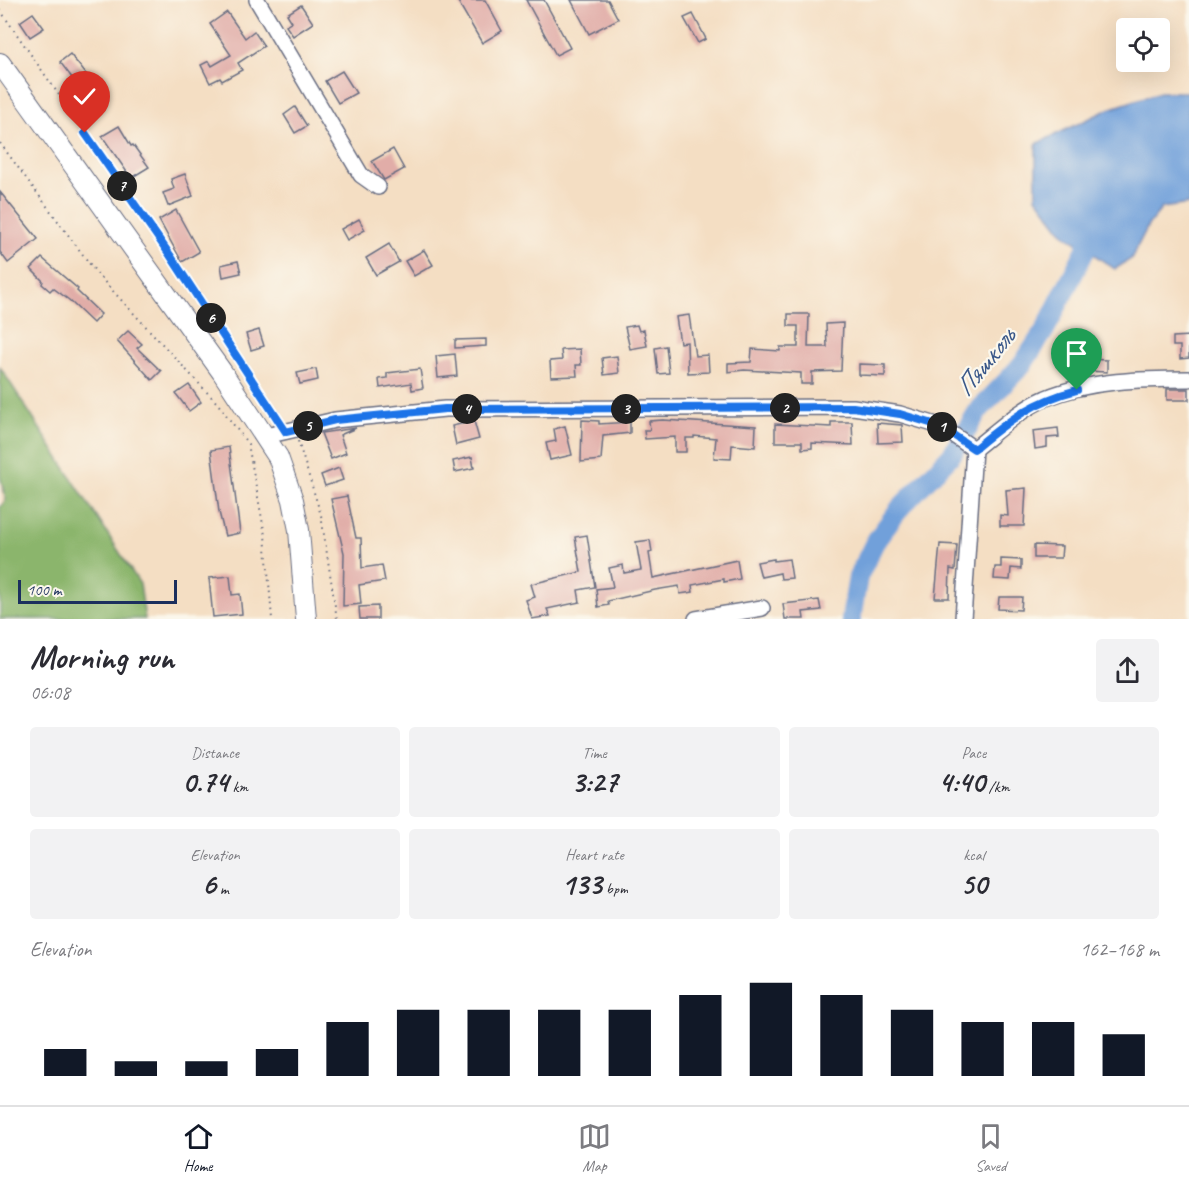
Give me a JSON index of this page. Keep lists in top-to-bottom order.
{
  "water": ["Пяшколь"],
  "scale_bar": "100 m",
  "page": {
    "pins": [
      "7",
      "6",
      "2",
      "3",
      "4",
      "5",
      "1"
    ],
    "scale": "100 m",
    "heading": ["Morning run", "06:08"],
    "stats": [
      ["Distance", "0.74 km"],
      ["Time", "3:27"],
      ["Pace", "4:40 /km"],
      ["Elevation", "6 m"],
      ["Heart rate", "133 bpm"],
      ["kcal", "50"]
    ],
    "chart": ["Elevation", "162–168 m"],
    "tabs": ["Home", "Map", "Saved"]
  }
}
